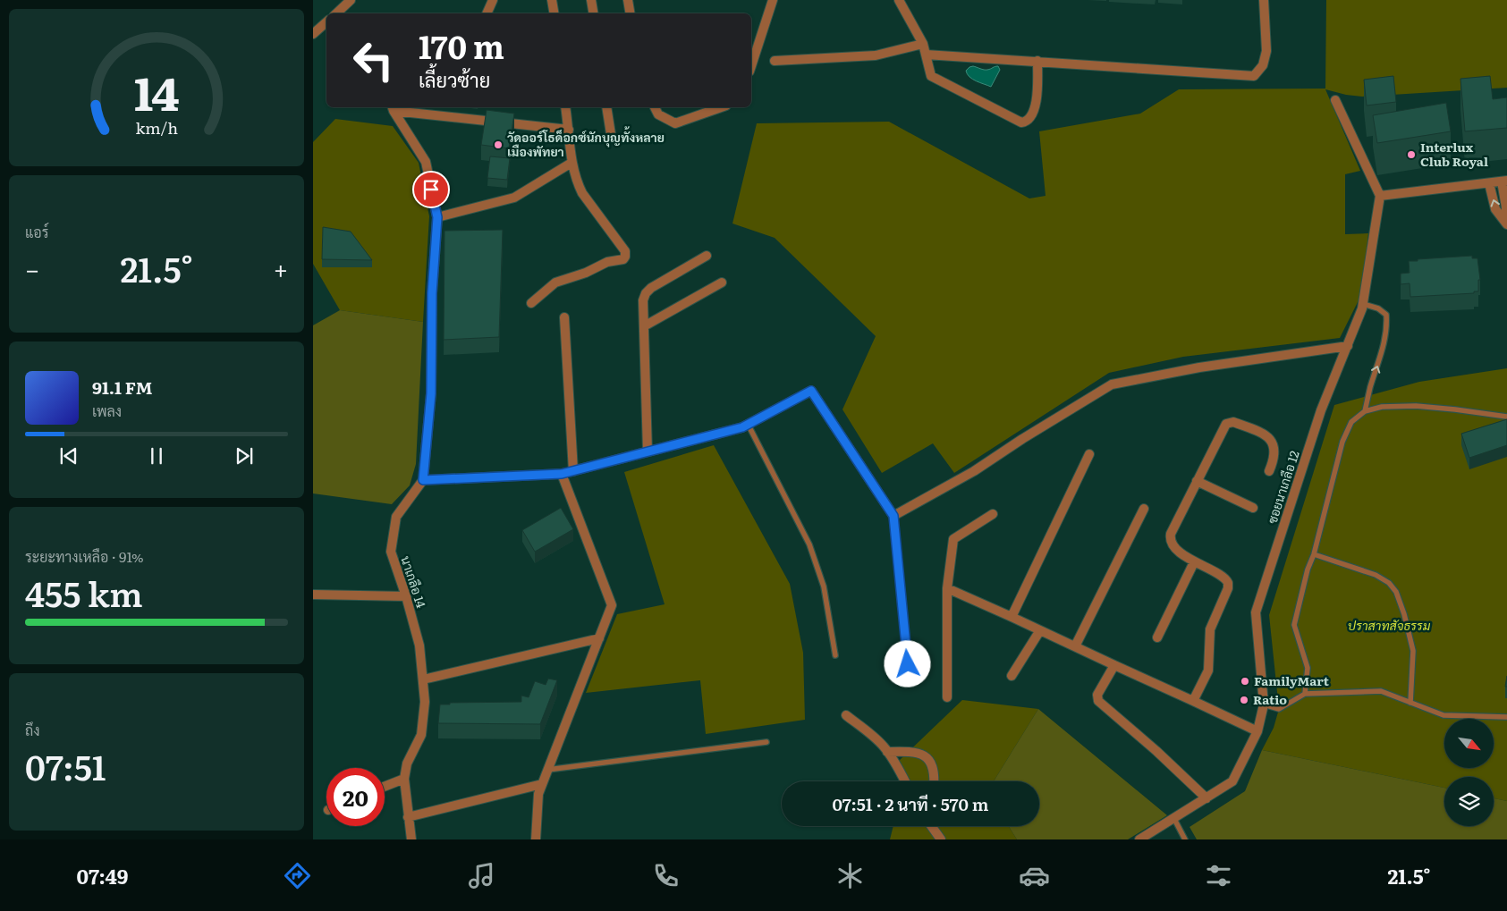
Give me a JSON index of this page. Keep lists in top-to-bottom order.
{
  "streets": {
    "street": ["ซอยนาเกลือ 12", "นาเกลือ 14"]
  },
  "parks": ["ปราสาทสัจธรรม"],
  "places": [
    "วัดออร์โธด็อกซ์นักบุญทั้งหลาย เมืองพัทยา",
    "Interlux Club Royal",
    "FamilyMart",
    "Ratio"
  ],
  "north": "bottom right",
  "page": {
    "turn": ["170 m", "เลี้ยวซ้าย"],
    "tile": [
      "แอร์",
      ["ระยะทางเหลือ · 91%", "455 km"],
      ["ถึง", "07:51"]
    ],
    "heat": ["−", "21.5°", "+"],
    "song": ["91.1 FM", "เพลง"],
    "limit": "20",
    "trip": "07:51 · 2 นาที · 570 m",
    "tabs": ["07:49", "21.5°"],
    "gauge": ["14", "km/h"]
  }
}
